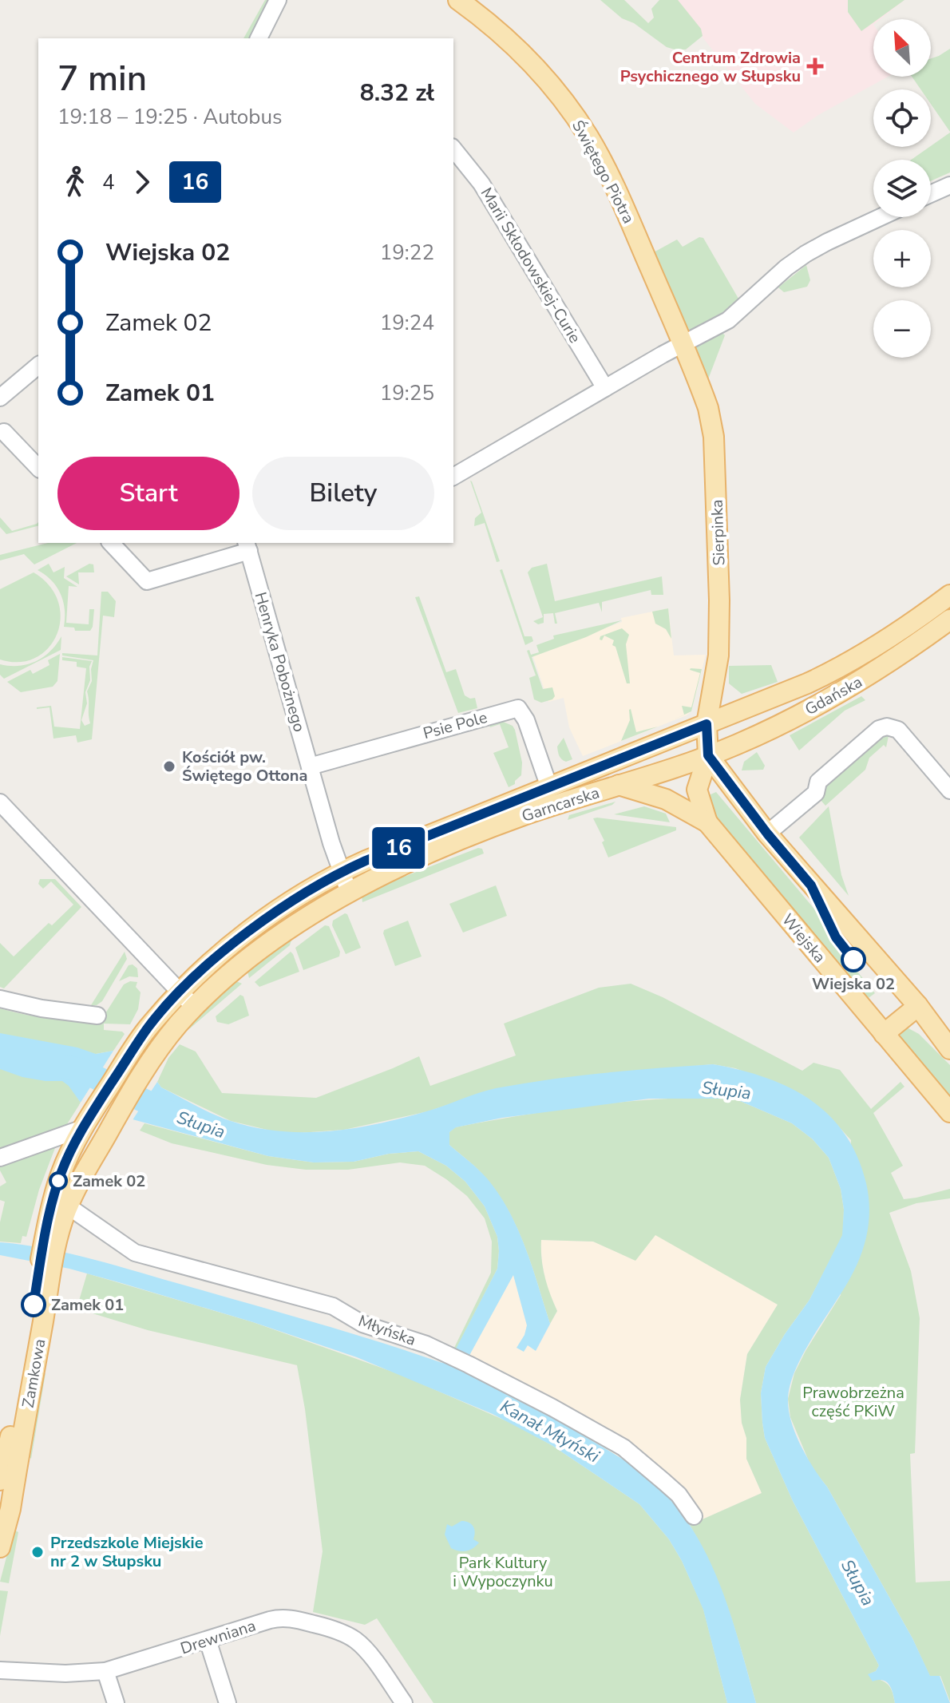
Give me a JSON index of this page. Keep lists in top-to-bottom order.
{
  "streets": {
    "main road": [
      "Świętego Piotra",
      "Sierpinka",
      "Gdańska",
      "Garncarska",
      "Wiejska",
      "Zamkowa"
    ],
    "street": [
      "Marii Skłodowskiej-Curie",
      "Henryka Pobożnego",
      "Psie Pole",
      "Młyńska",
      "Drewniana"
    ]
  },
  "crossings": [
    ["Świętego Piotra", "Sierpinka"],
    ["Sierpinka", "Gdańska"],
    ["Sierpinka", "Garncarska"],
    ["Sierpinka", "Wiejska"],
    ["Henryka Pobożnego", "Psie Pole"],
    ["Henryka Pobożnego", "Garncarska"],
    ["Gdańska", "Garncarska"],
    ["Gdańska", "Wiejska"],
    ["Psie Pole", "Garncarska"],
    ["Garncarska", "Wiejska"],
    ["Garncarska", "Zamkowa"],
    ["Młyńska", "Zamkowa"]
  ],
  "water": ["Słupia", "Kanał Młyński"],
  "parks": ["Prawobrzeżna część PKiW", "Park Kultury i Wypoczynku"],
  "places": {
    "health": ["Centrum Zdrowia Psychicznego w Słupsku"],
    "other": [
      "Kościół pw. Świętego Ottona",
      "Wiejska 02",
      "Zamek 02",
      "Zamek 01",
      "Przedszkole Miejskie nr 2 w Słupsku"
    ]
  },
  "lines": ["bus line 16"],
  "north": "top left",
  "page": {
    "on_map": "16",
    "map_buttons": ["+", "−"],
    "heading": ["7 min", "19:18 – 19:25 · Autobus", "8.32 zł"],
    "legs": ["4", "16"],
    "list": [
      {
        "name": "Wiejska 02",
        "value": "19:22"
      },
      {
        "name": "Zamek 02",
        "value": "19:24"
      },
      {
        "name": "Zamek 01",
        "value": "19:25"
      }
    ],
    "buttons": ["Start", "Bilety"]
  }
}
